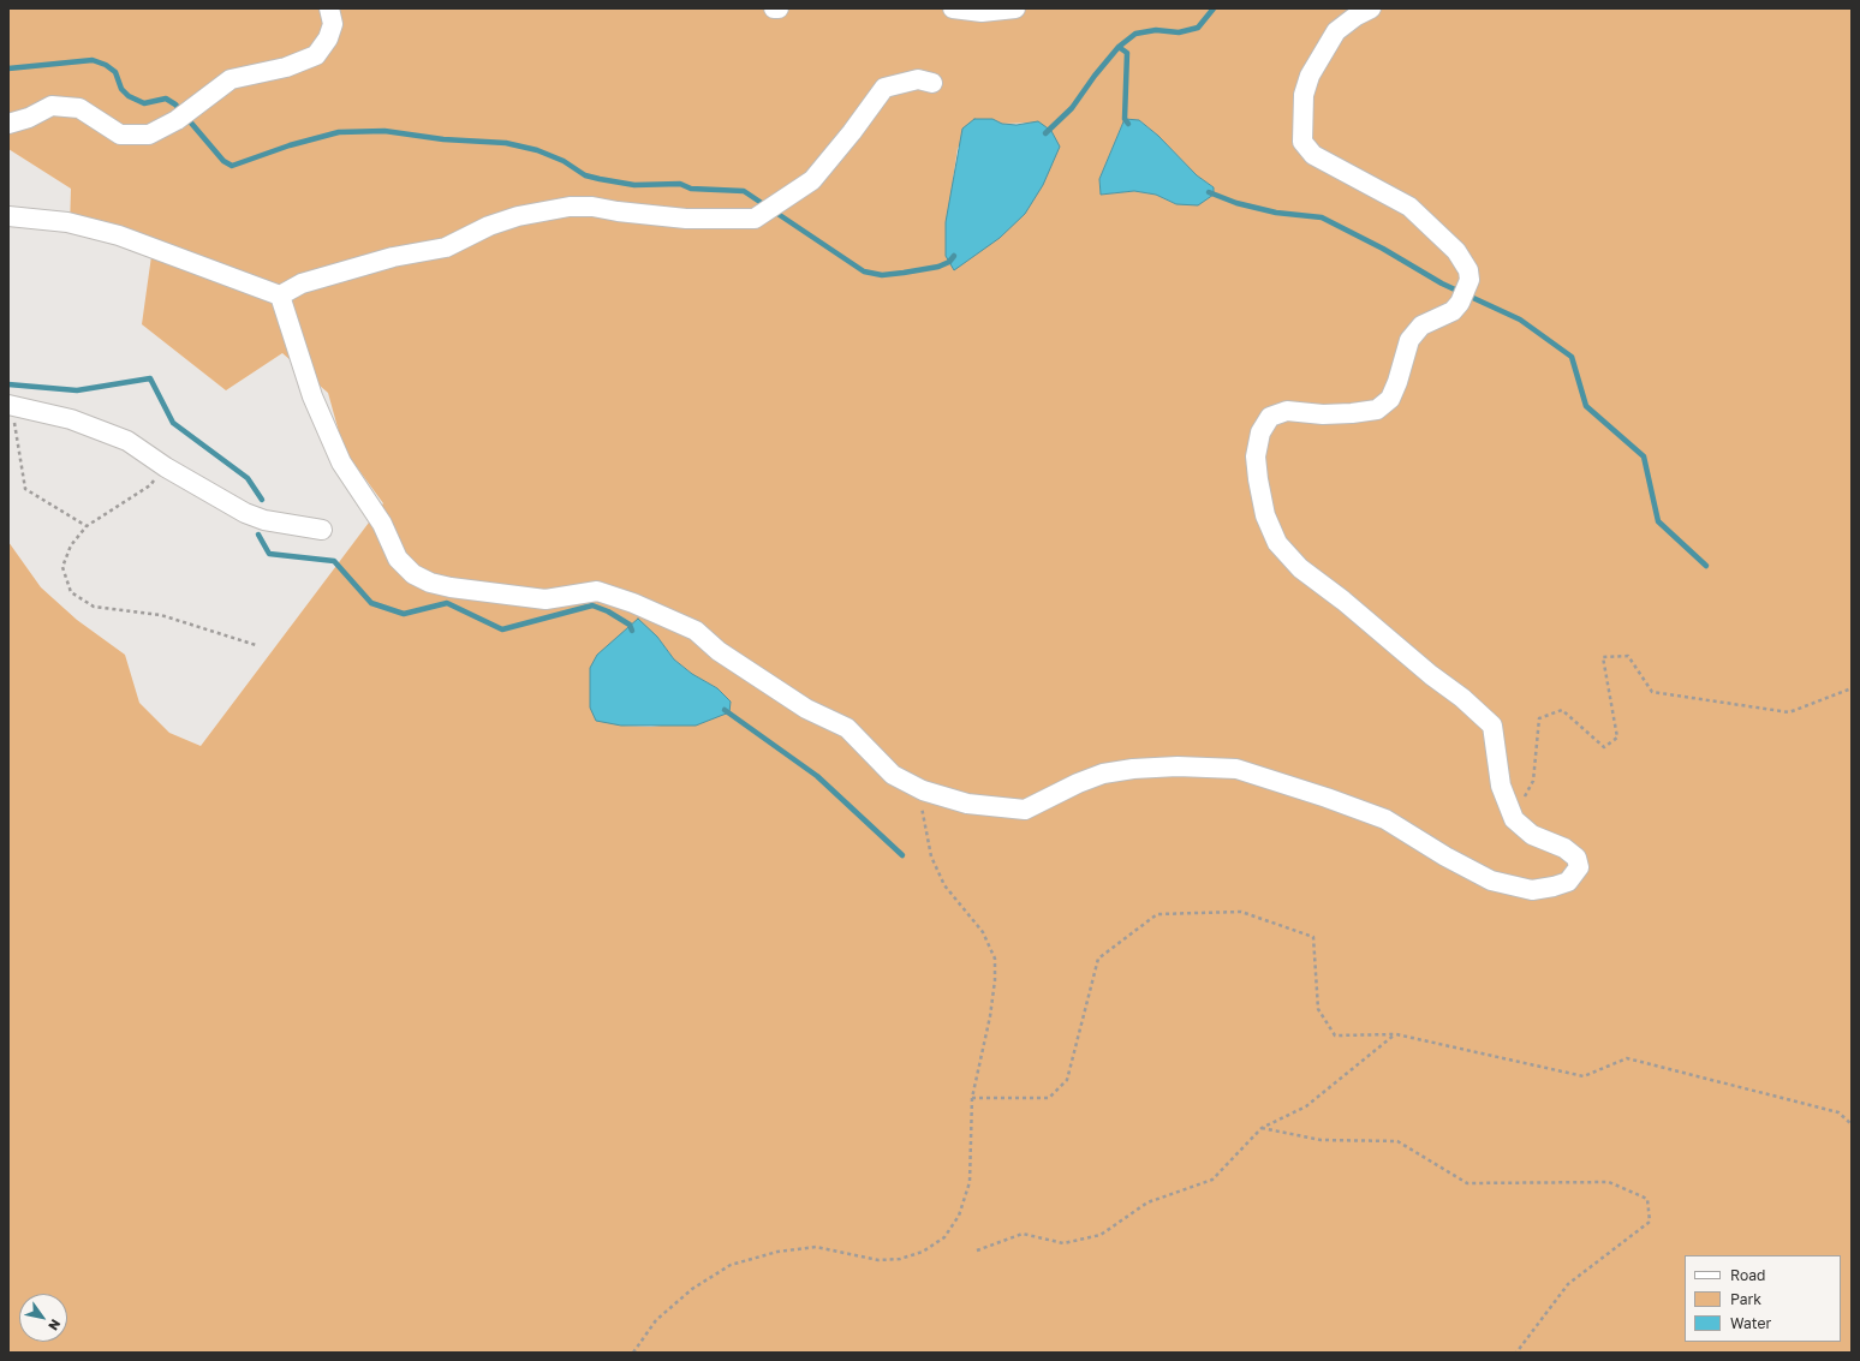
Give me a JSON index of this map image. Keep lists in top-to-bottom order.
{
  "legend": ["Road", "Park", "Water"],
  "north": "bottom right"
}
